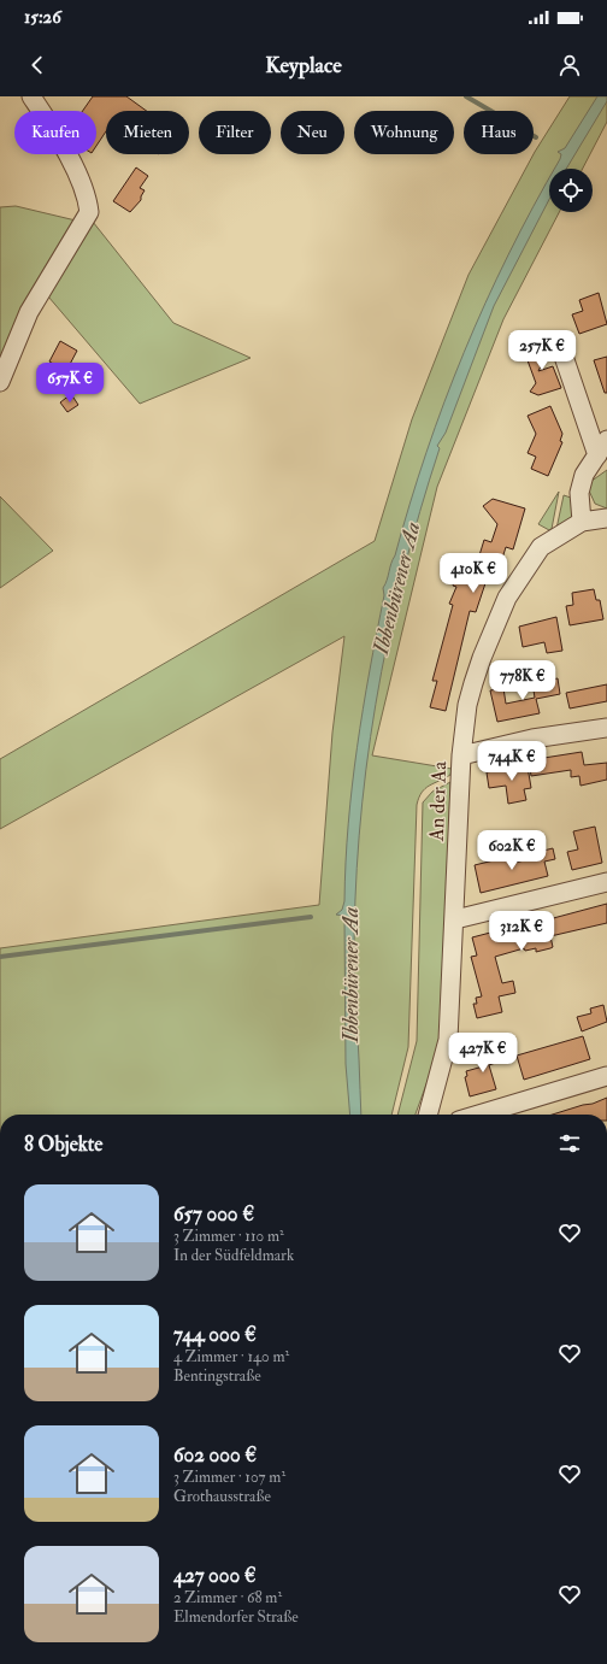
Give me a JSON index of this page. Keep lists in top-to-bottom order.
{
  "streets": {
    "street": ["An der Aa"]
  },
  "water": ["Ibbenbürener Aa"],
  "page": {
    "status": "15:26",
    "header": "Keyplace",
    "chip": [
      "Kaufen",
      "Mieten",
      "Filter",
      "Neu",
      "Wohnung",
      "Haus"
    ],
    "price": [
      "257K €",
      "657K €",
      "410K €",
      "778K €",
      "744K €",
      "602K €",
      "312K €",
      "427K €"
    ],
    "heading": "8 Objekte",
    "list": [
      {
        "name": "657 000 €",
        "note": "3 Zimmer · 110 m² · In der Südfeldmark"
      },
      {
        "name": "744 000 €",
        "note": "4 Zimmer · 140 m² · Bentingstraße"
      },
      {
        "name": "602 000 €",
        "note": "3 Zimmer · 107 m² · Grothausstraße"
      },
      {
        "name": "427 000 €",
        "note": "2 Zimmer · 68 m² · Elmendorfer Straße"
      }
    ]
  }
}
